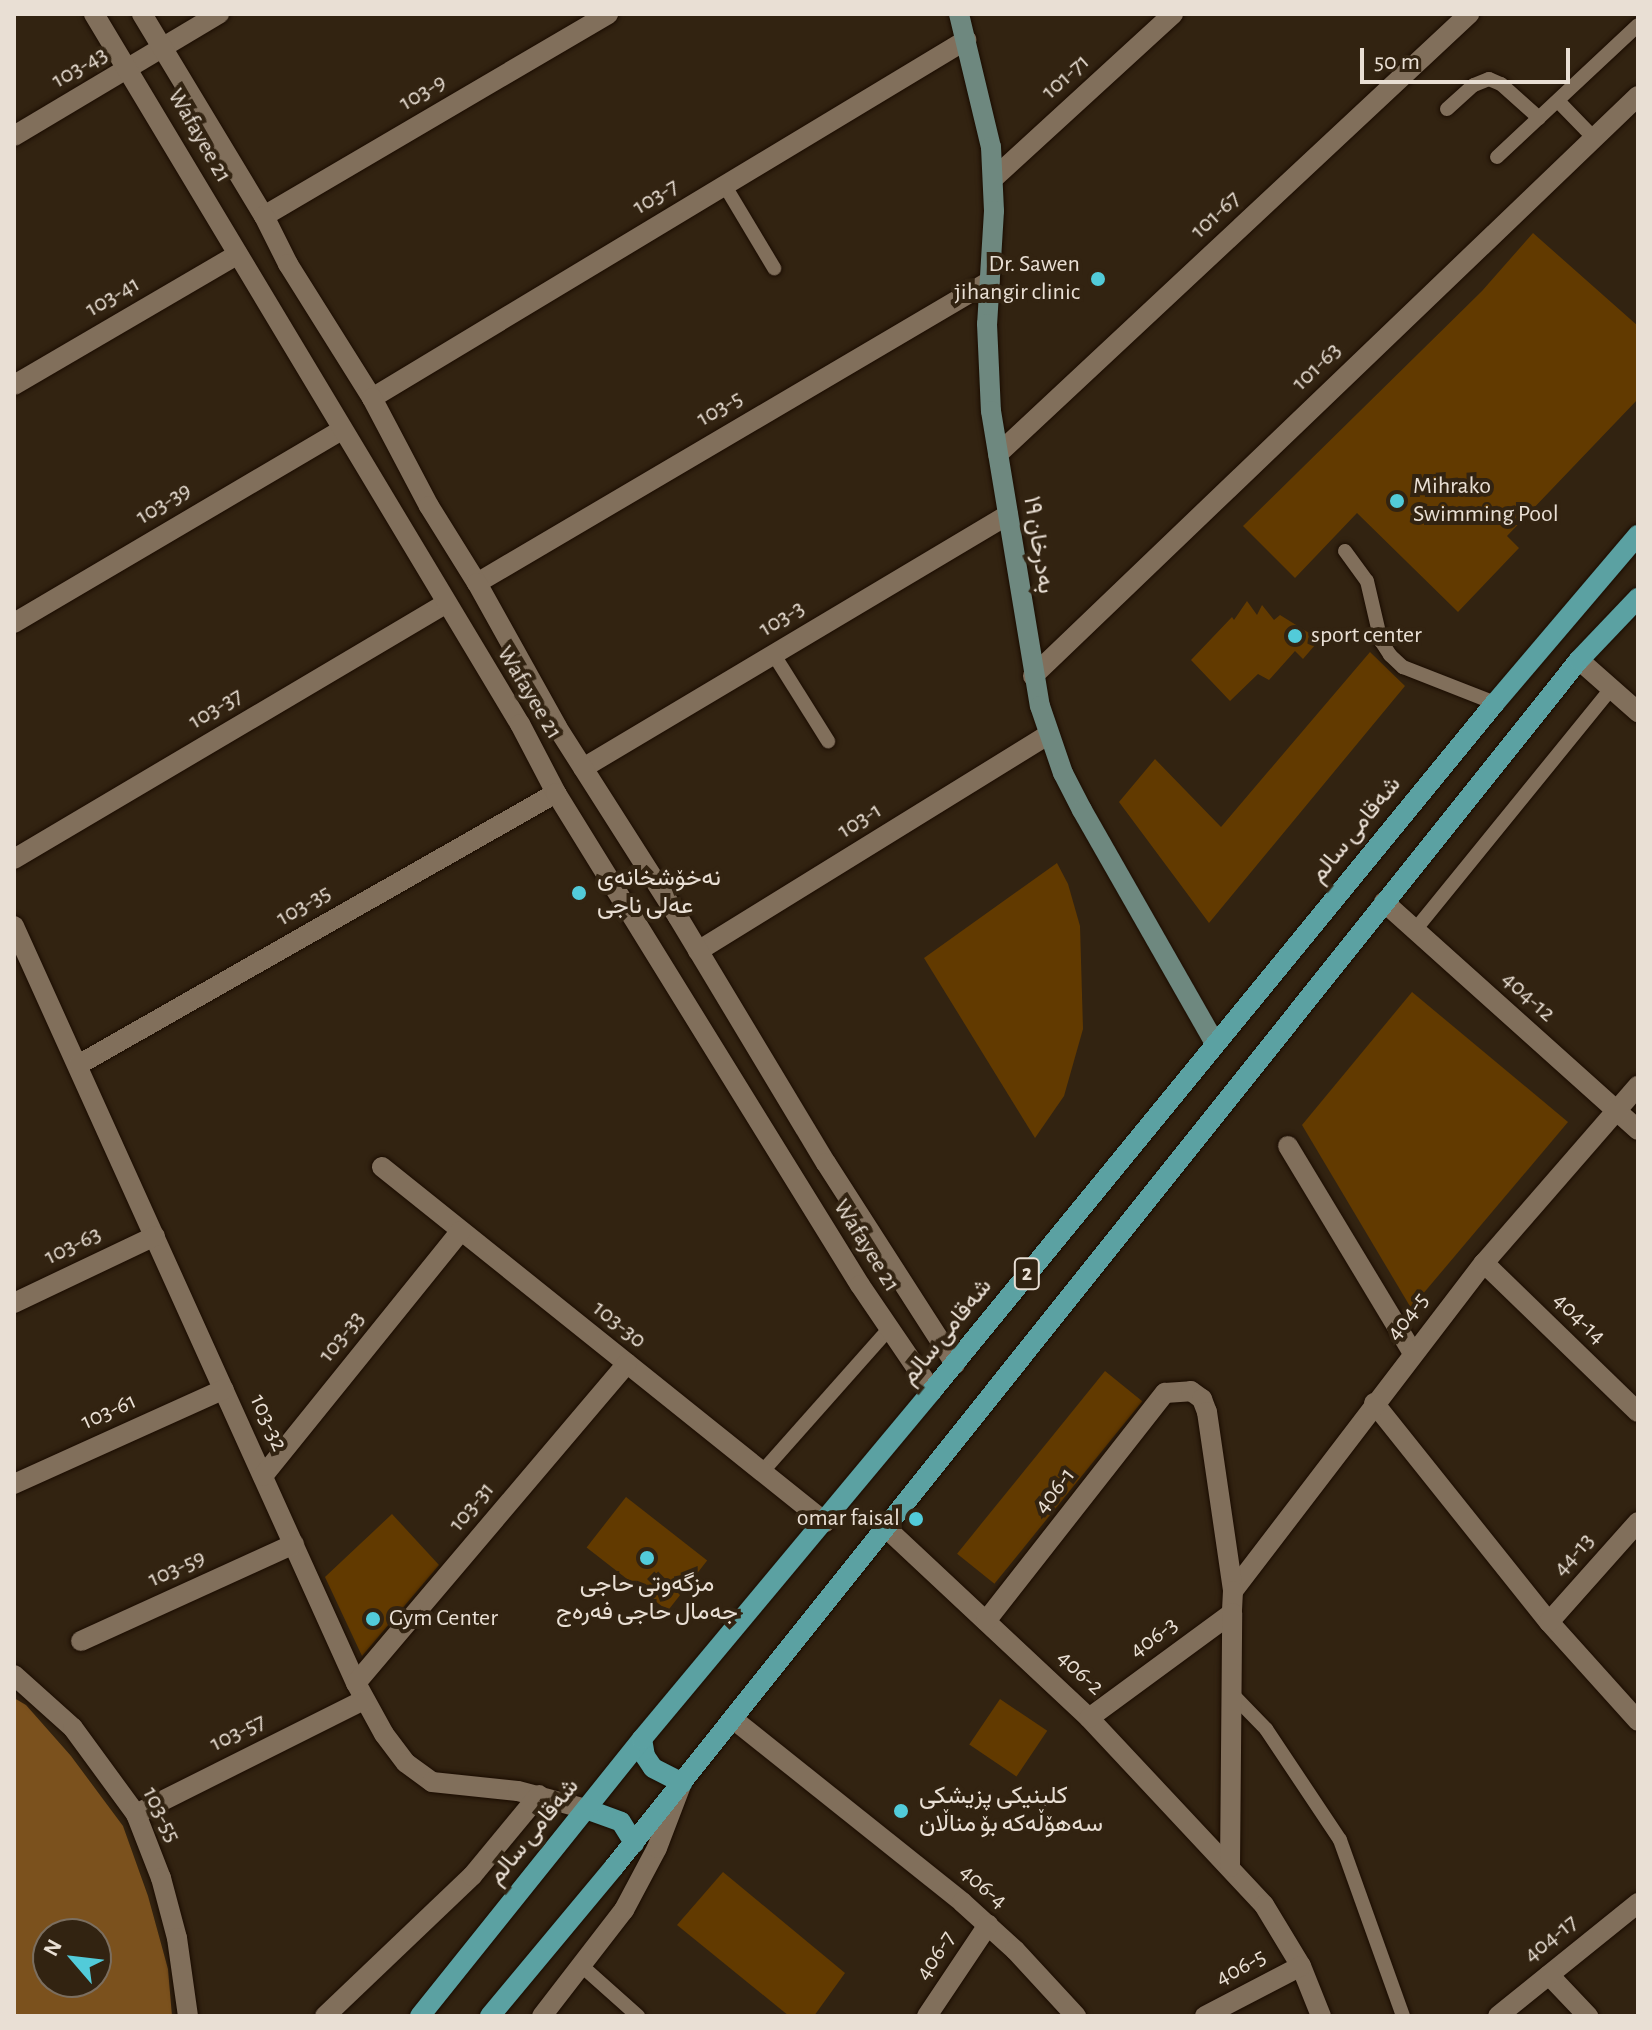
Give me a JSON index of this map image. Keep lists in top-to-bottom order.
{
  "streets": {
    "main road": ["بەدرخان ١٩", "شەقامی سالم", "2"],
    "street": [
      "103-43",
      "101-71",
      "103-9",
      "Wafayee 21",
      "103-7",
      "101-67",
      "103-41",
      "101-63",
      "103-5",
      "103-39",
      "103-3",
      "103-37",
      "103-1",
      "103-35",
      "404-12",
      "103-63",
      "404-5",
      "404-14",
      "103-30",
      "103-33",
      "103-61",
      "103-32",
      "406-1",
      "103-31",
      "44-13",
      "103-59",
      "406-3",
      "406-2",
      "103-57",
      "103-55",
      "406-4",
      "404-17",
      "406-7",
      "406-5"
    ]
  },
  "crossings": [
    ["103-43", "Wafayee 21"],
    ["101-71", "بەدرخان ١٩"],
    ["103-9", "Wafayee 21"],
    ["Wafayee 21", "103-7"],
    ["Wafayee 21", "103-41"],
    ["Wafayee 21", "103-5"],
    ["Wafayee 21", "103-39"],
    ["Wafayee 21", "103-3"],
    ["Wafayee 21", "103-37"],
    ["Wafayee 21", "103-1"],
    ["Wafayee 21", "شەقامی سالم"],
    ["Wafayee 21", "103-35"],
    ["103-7", "بەدرخان ١٩"],
    ["101-67", "بەدرخان ١٩"],
    ["101-63", "بەدرخان ١٩"],
    ["103-5", "بەدرخان ١٩"],
    ["بەدرخان ١٩", "103-3"],
    ["بەدرخان ١٩", "103-1"],
    ["بەدرخان ١٩", "شەقامی سالم"],
    ["شەقامی سالم", "103-30"],
    ["شەقامی سالم", "103-32"],
    ["103-35", "103-32"],
    ["404-12", "2"],
    ["404-12", "404-5"],
    ["103-63", "103-32"],
    ["2", "406-2"],
    ["2", "406-4"],
    ["404-5", "404-14"],
    ["404-5", "406-1"],
    ["103-30", "103-33"],
    ["103-30", "103-31"],
    ["103-33", "103-32"],
    ["103-61", "103-32"],
    ["103-32", "103-31"],
    ["103-32", "103-59"],
    ["103-32", "103-57"],
    ["406-1", "406-2"],
    ["103-31", "103-57"],
    ["406-3", "406-2"],
    ["406-2", "406-5"],
    ["103-57", "103-55"],
    ["406-4", "406-7"]
  ],
  "places": [
    "Dr. Sawen jihangir clinic",
    "Mihrako Swimming Pool",
    "sport center",
    "نەخۆشخانەی عەلی ناجی",
    "omar faisal",
    "مزگه‌وتی حاجی جەمال حاجی فەرەج",
    "Gym Center",
    "کلینیکی پزیشکی سەهۆڵەکە بۆ مناڵان"
  ],
  "scale_bar": "50 m",
  "north": "top left"
}
